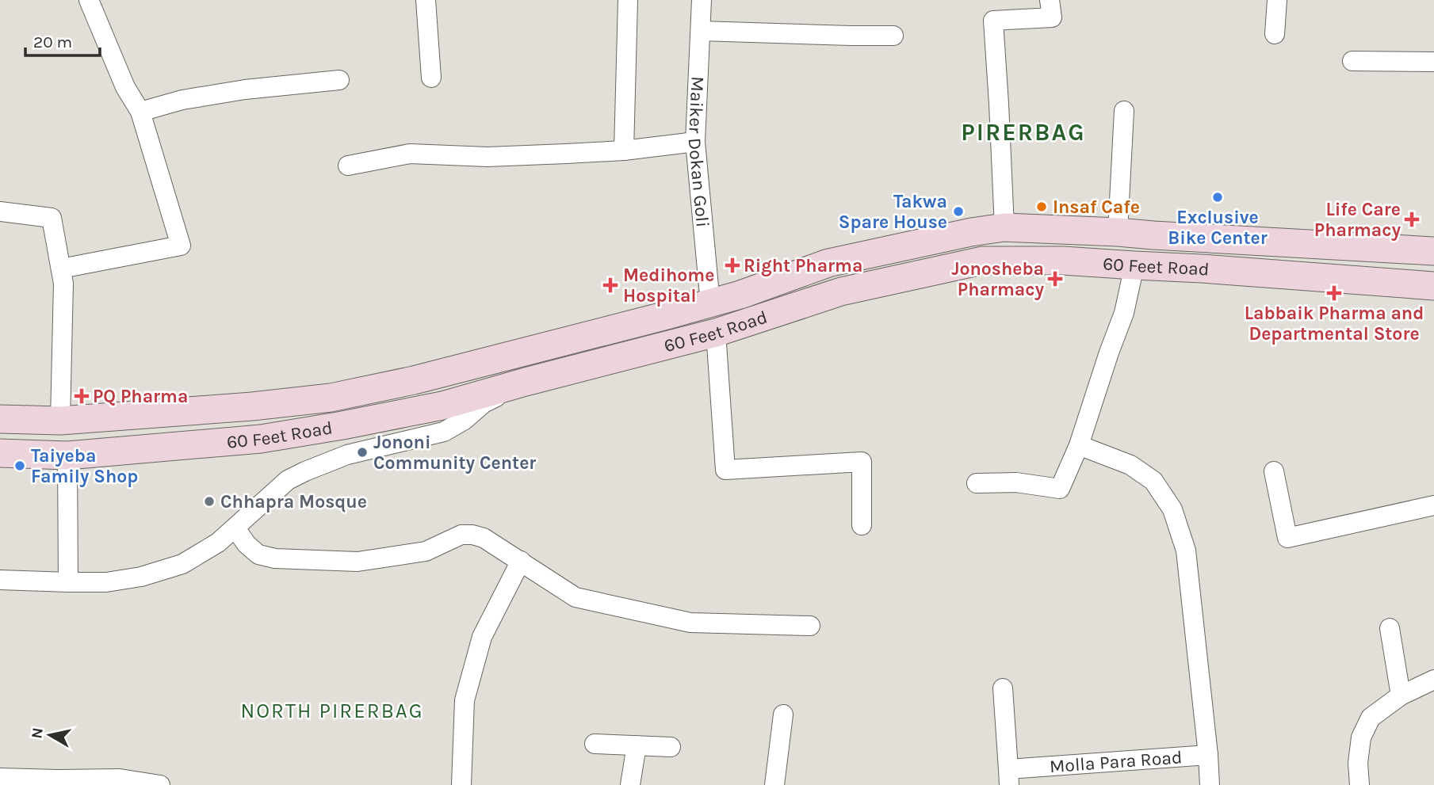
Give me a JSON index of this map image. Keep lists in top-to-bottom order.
{
  "streets": {
    "street": ["Maiker Dokan Goli", "60 Feet Road", "Molla Para Road"]
  },
  "crossings": [
    ["Maiker Dokan Goli", "60 Feet Road"]
  ],
  "districts": ["PIRERBAG", "NORTH PIRERBAG"],
  "places": {
    "other": [
      "Exclusive Bike Center",
      "Insaf Cafe",
      "Takwa Spare House",
      "Jononi Community Center",
      "Taiyeba Family Shop",
      "Chhapra Mosque"
    ],
    "health": [
      "Life Care Pharmacy",
      "Right Pharma",
      "Jonosheba Pharmacy",
      "Medihome Hospital",
      "Labbaik Pharma and Departmental Store",
      "PQ Pharma"
    ]
  },
  "scale_bar": "20 m",
  "north": "left"
}
